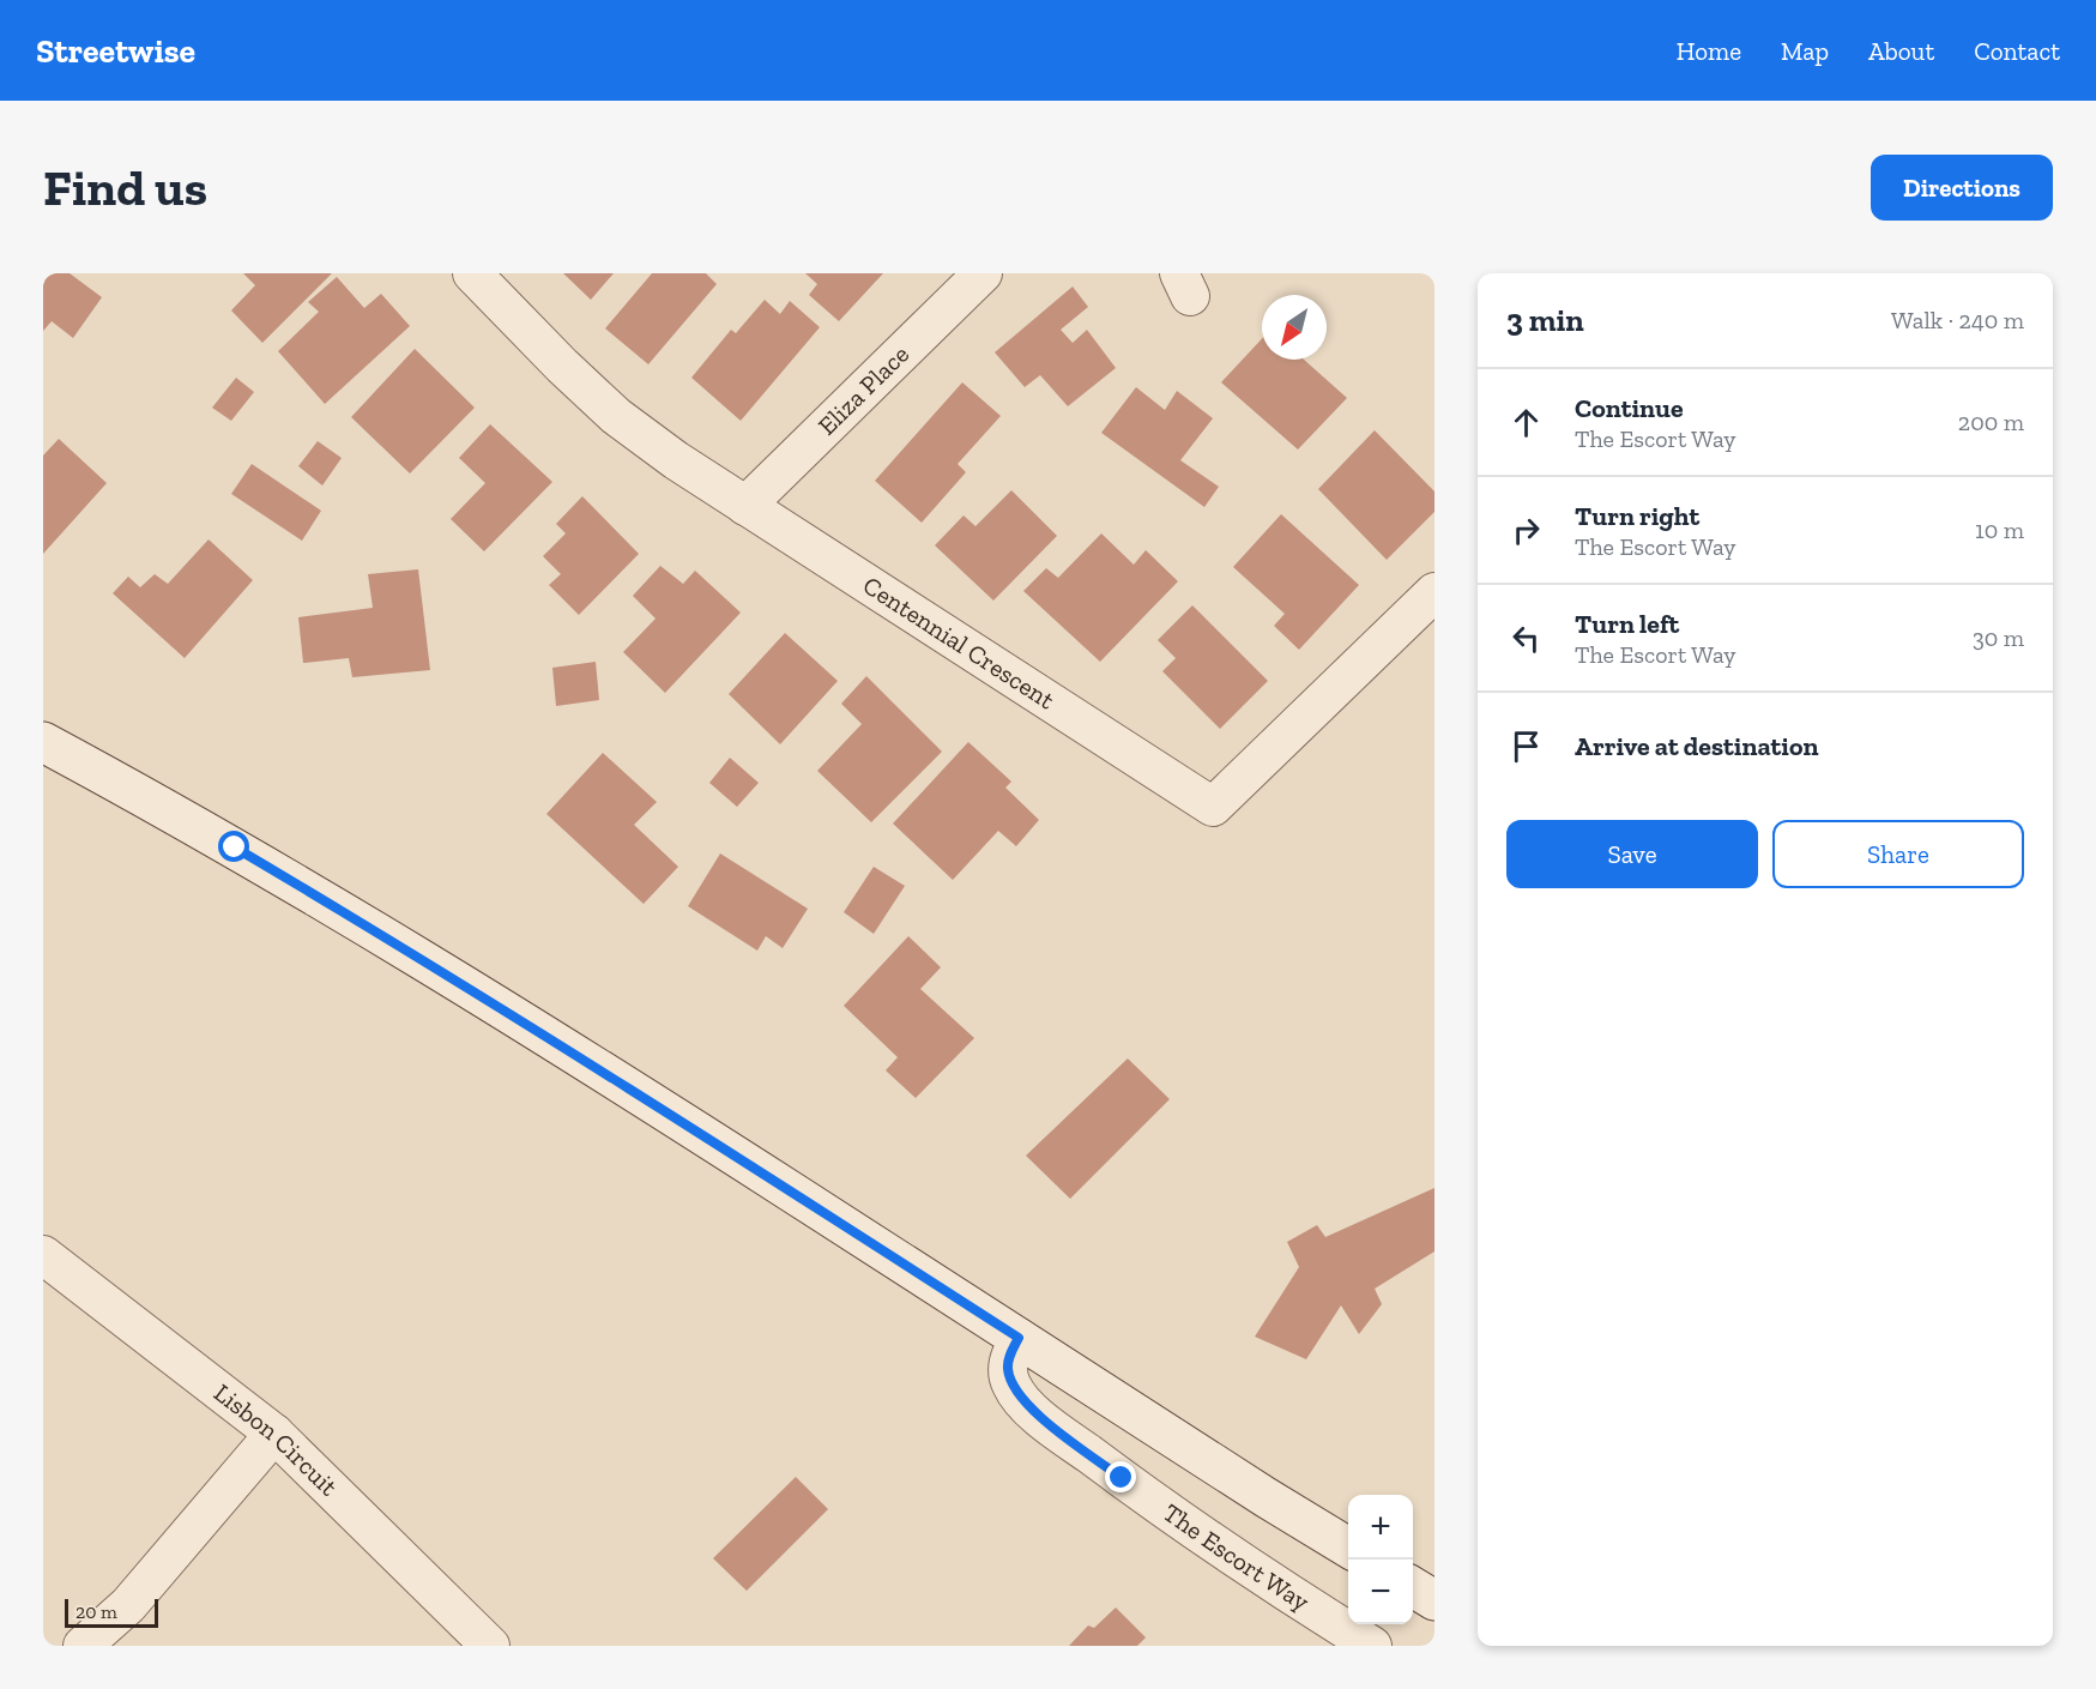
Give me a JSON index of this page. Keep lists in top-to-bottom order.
{
  "streets": {
    "street": [
      "Eliza Place",
      "Centennial Crescent",
      "Lisbon Circuit",
      "The Escort Way"
    ]
  },
  "crossings": [
    ["Eliza Place", "Centennial Crescent"]
  ],
  "scale_bar": "20 m",
  "north": "bottom left",
  "page": {
    "header": "Streetwise",
    "nav": [
      "Home",
      "Map",
      "About",
      "Contact"
    ],
    "buttons": [
      "Directions",
      ["Save", "Share"]
    ],
    "title": "Find us",
    "heading": ["3 min", "Walk · 240 m"],
    "list": [
      ["Continue", "The Escort Way", "200 m"],
      ["Turn right", "The Escort Way", "10 m"],
      ["Turn left", "The Escort Way", "30 m"],
      "Arrive at destination"
    ],
    "map_buttons": ["+", "−"],
    "scale": "20 m"
  }
}
